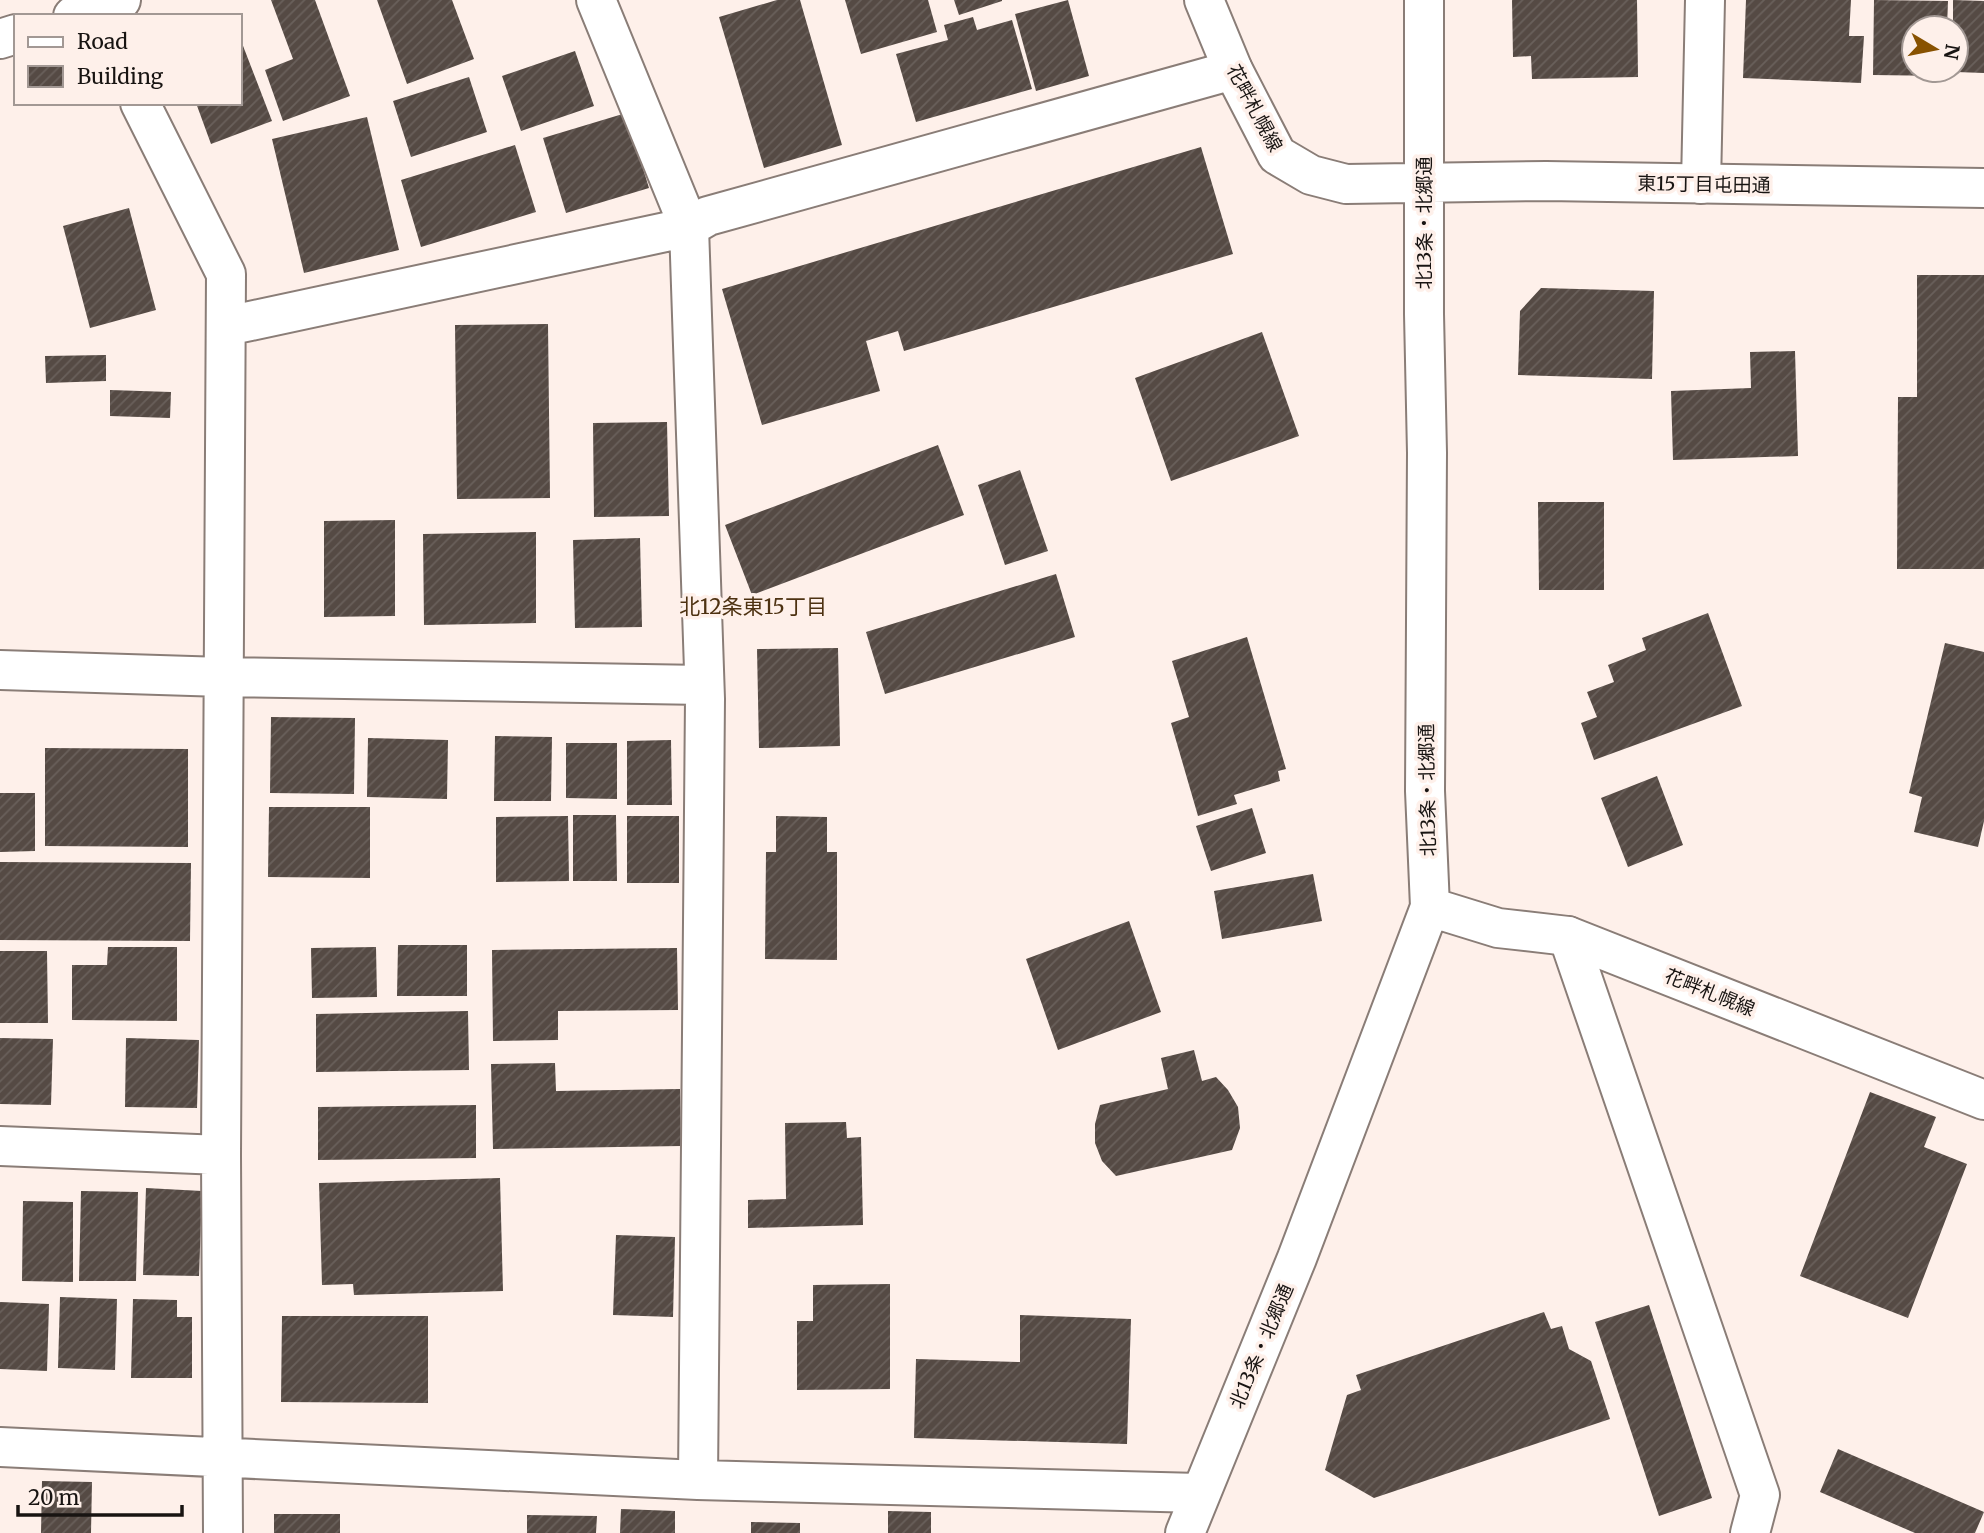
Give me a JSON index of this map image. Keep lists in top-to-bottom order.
{
  "streets": {
    "street": ["花畔札幌線", "東15丁目屯田通", "北13条・北郷通"]
  },
  "crossings": [
    ["花畔札幌線", "東15丁目屯田通"],
    ["花畔札幌線", "北13条・北郷通"],
    ["東15丁目屯田通", "北13条・北郷通"]
  ],
  "districts": ["北12条東15丁目"],
  "legend": ["Road", "Building"],
  "scale_bar": "20 m",
  "north": "right"
}
